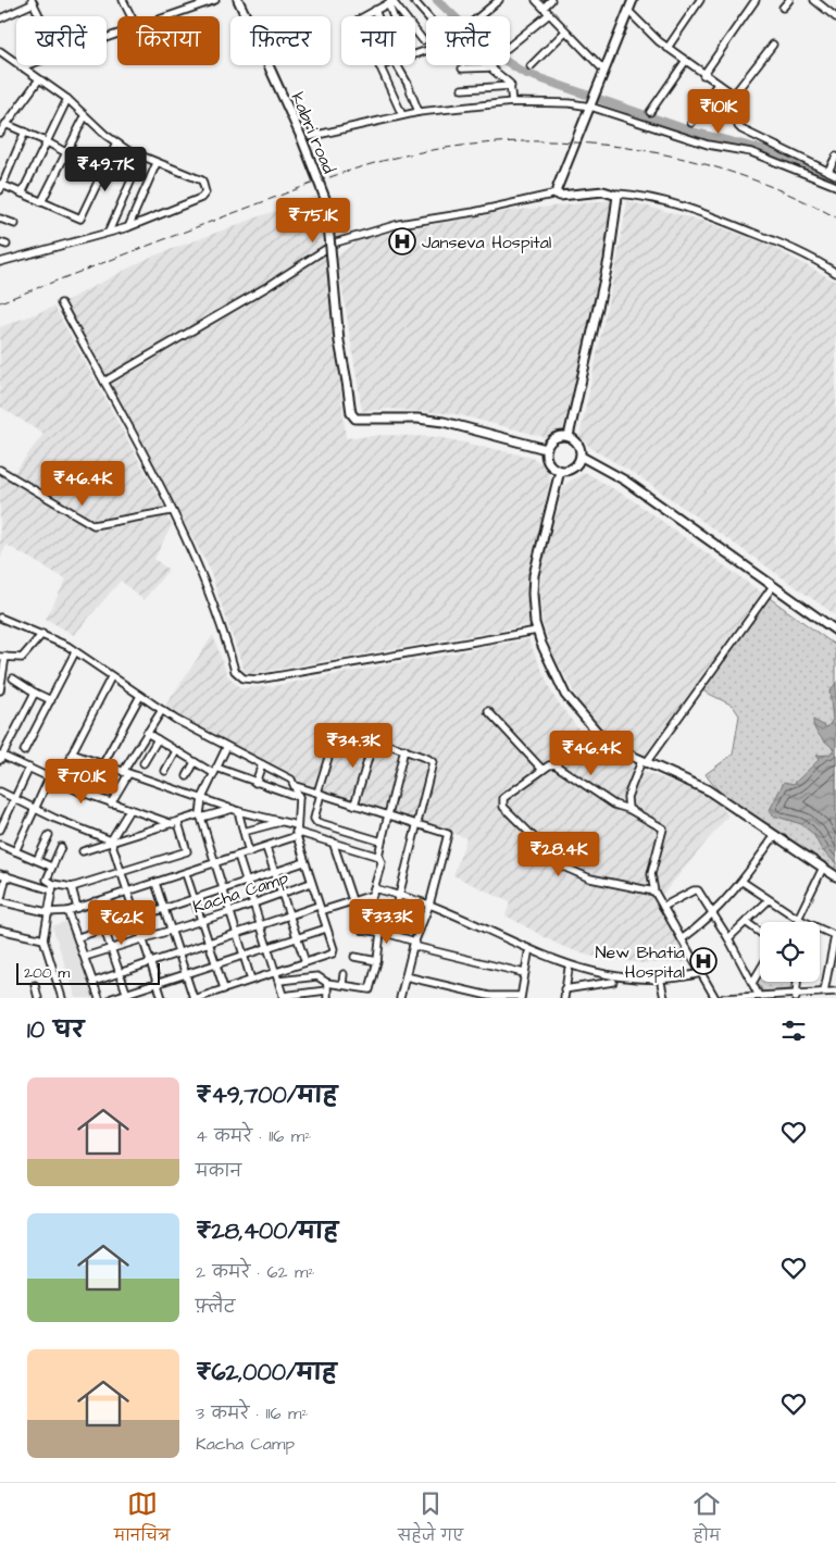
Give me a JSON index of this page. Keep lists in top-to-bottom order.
{
  "streets": {
    "street": ["kabri road", "Kacha Camp"]
  },
  "places": {
    "hospital": ["Janseva Hospital", "New Bhatia Hospital"]
  },
  "scale_bar": "200 m",
  "page": {
    "chip": [
      "खरीदें",
      "किराया",
      "फ़िल्टर",
      "नया",
      "फ़्लैट"
    ],
    "price": [
      "₹101K",
      "₹49.7K",
      "₹75.1K",
      "₹46.4K",
      "₹34.3K",
      "₹46.4K",
      "₹70.1K",
      "₹28.4K",
      "₹33.3K",
      "₹62K"
    ],
    "scale": "200 m",
    "heading": "10 घर",
    "list": [
      {
        "name": "₹49,700/माह",
        "note": "4 कमरे · 116 m² · मकान"
      },
      {
        "name": "₹28,400/माह",
        "note": "2 कमरे · 62 m² · फ़्लैट"
      },
      {
        "name": "₹62,000/माह",
        "note": "3 कमरे · 116 m² · Kacha Camp"
      }
    ],
    "tabs": ["मानचित्र", "सहेजे गए", "होम"]
  }
}
